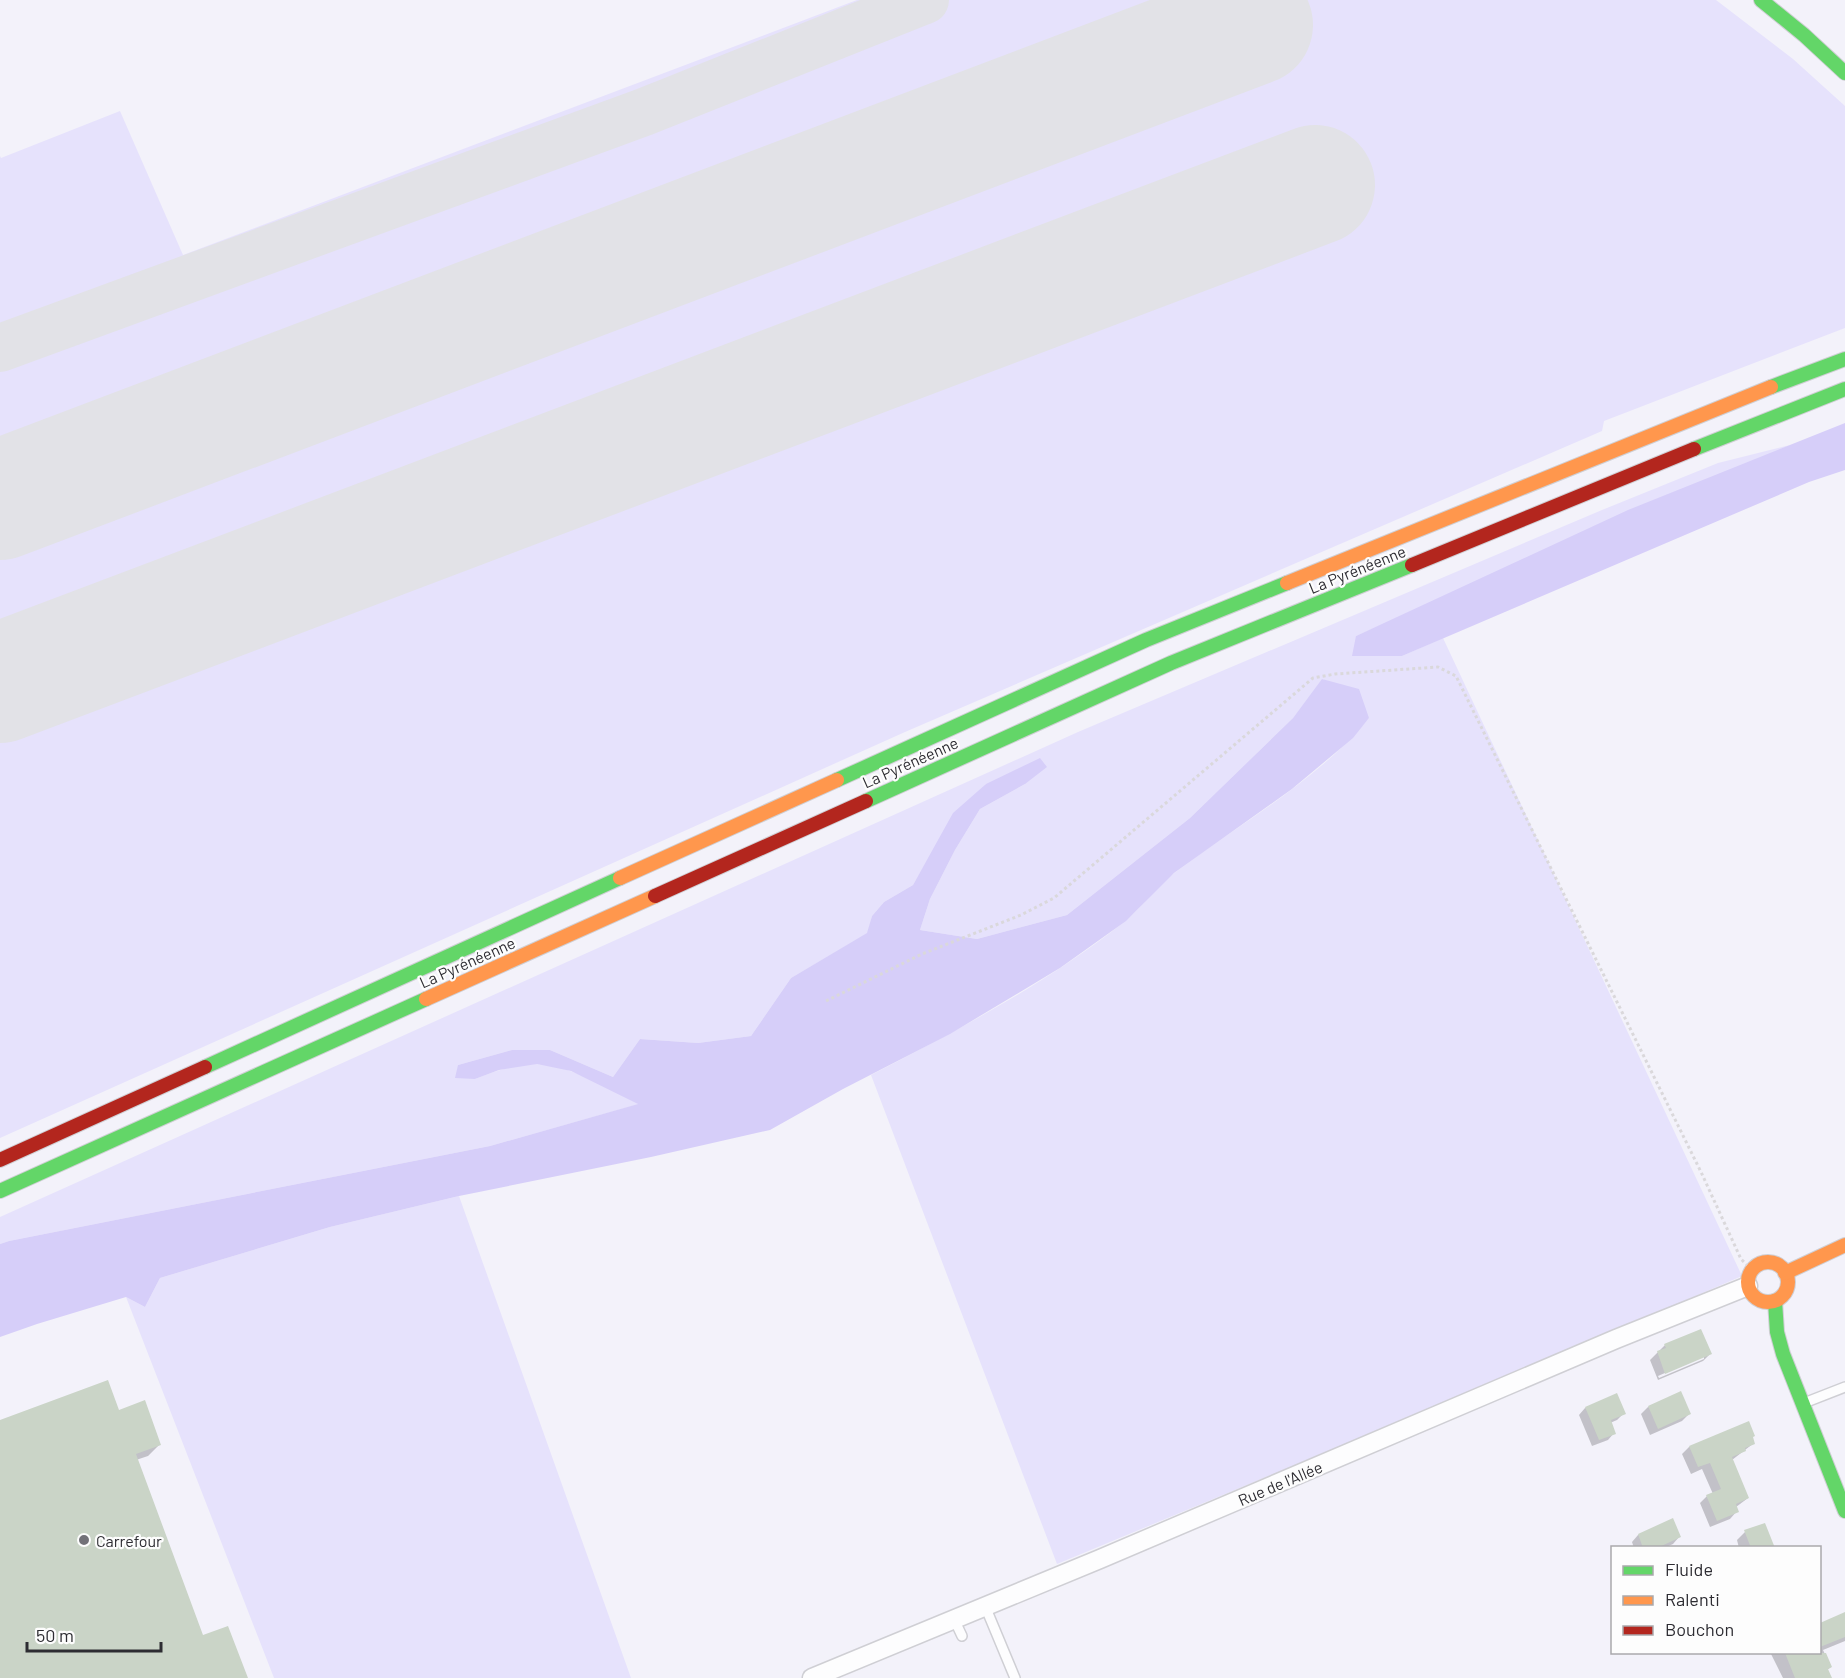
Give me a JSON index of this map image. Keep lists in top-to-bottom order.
{
  "streets": {
    "main road": ["La Pyrénéenne"],
    "street": ["Rue de l'Allée"]
  },
  "places": ["Carrefour"],
  "legend": ["Fluide", "Ralenti", "Bouchon"],
  "scale_bar": "50 m"
}
